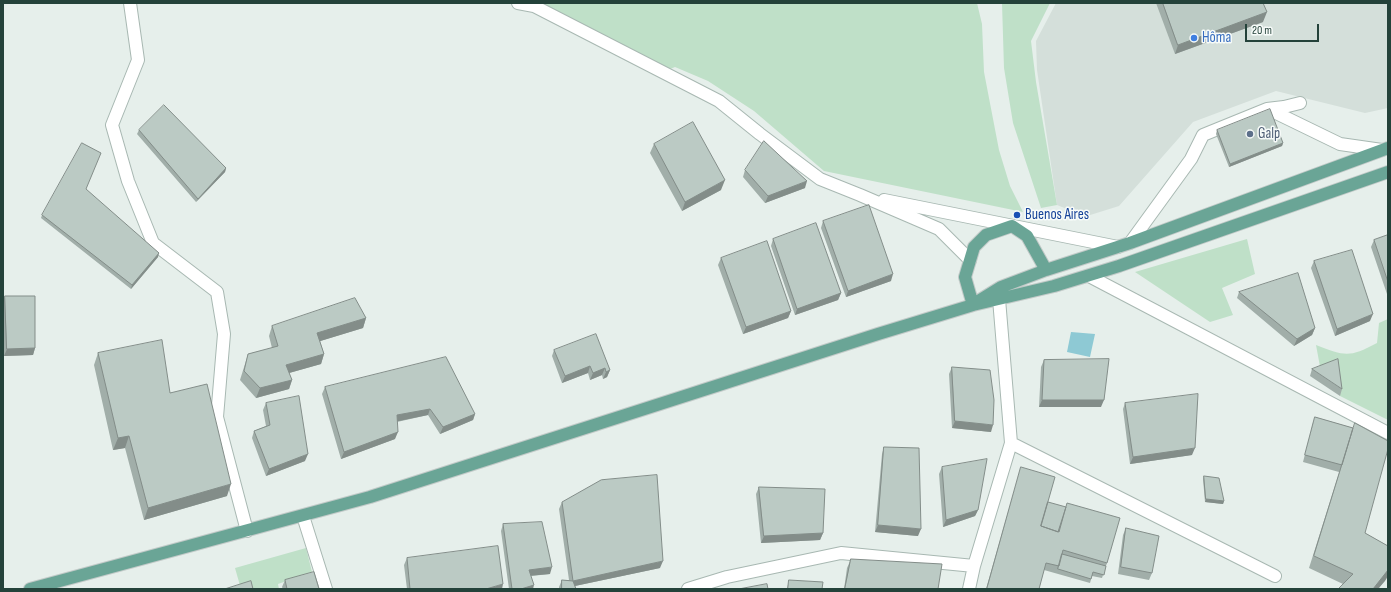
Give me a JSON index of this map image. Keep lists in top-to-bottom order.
{
  "places": ["Hôma", "Galp", "Buenos Aires"],
  "scale_bar": "20 m"
}
